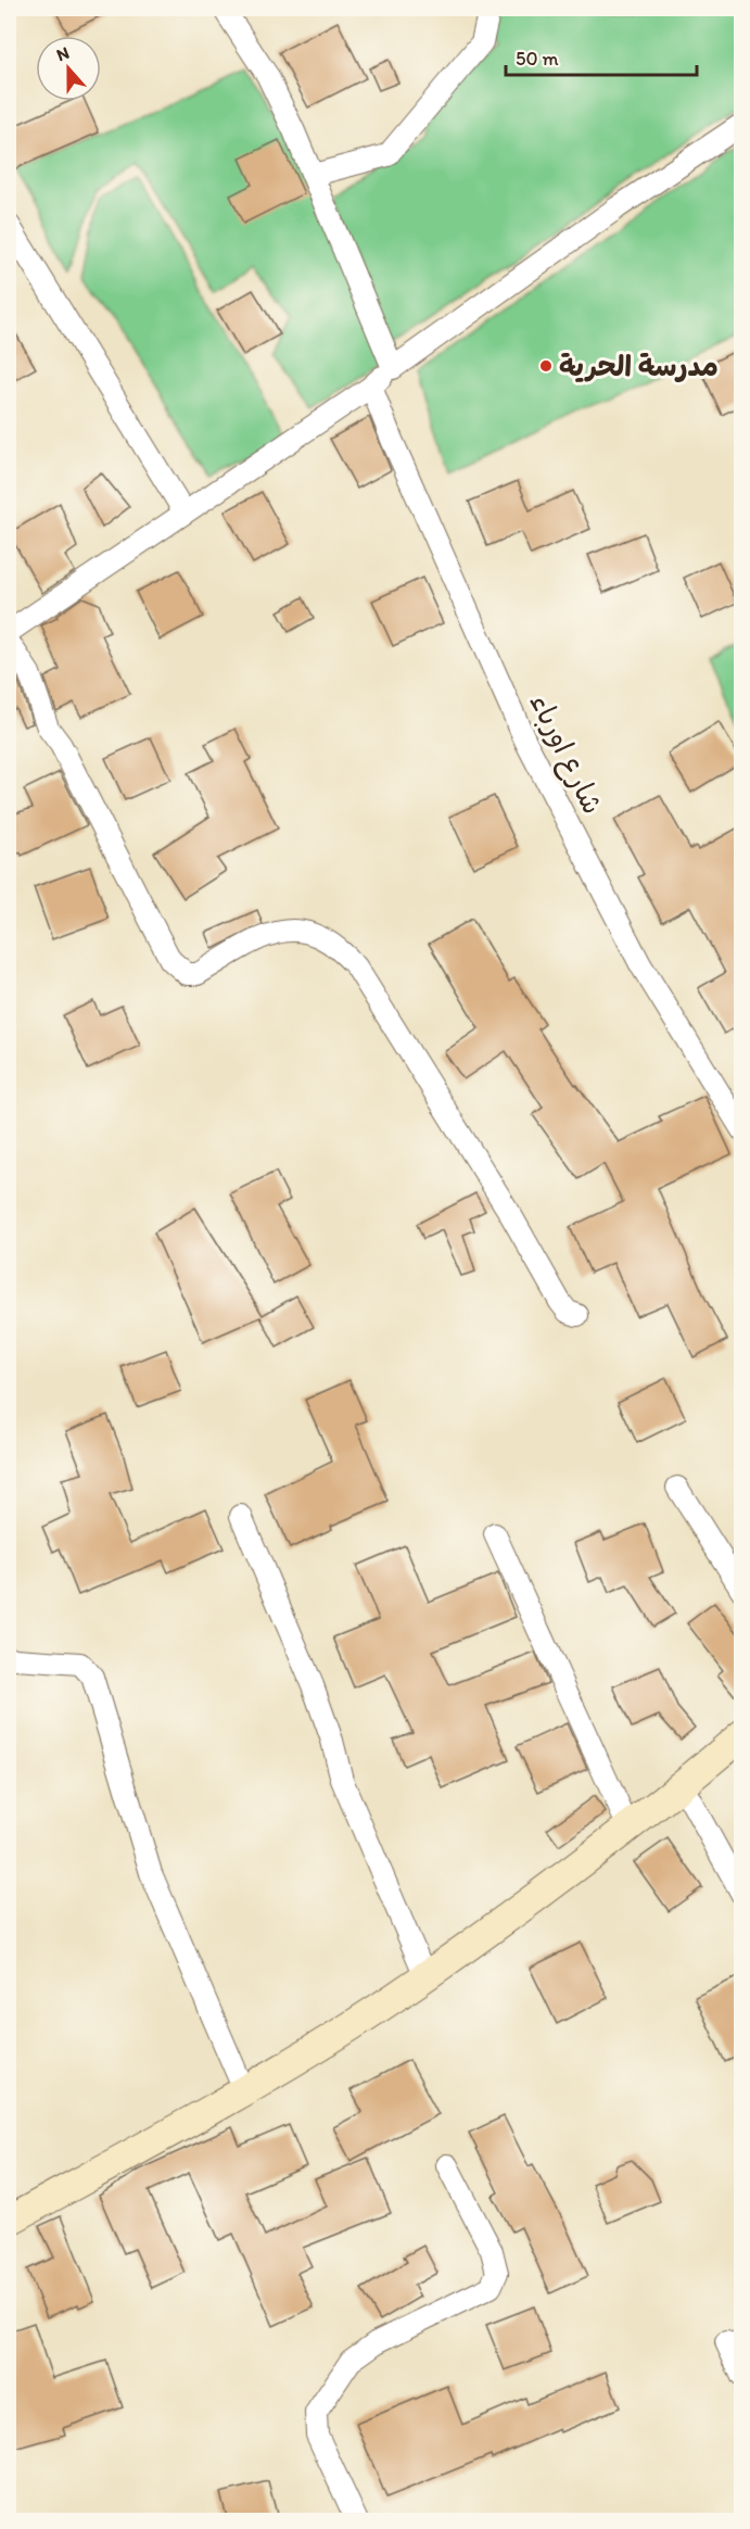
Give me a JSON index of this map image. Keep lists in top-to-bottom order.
{
  "streets": {
    "street": ["شارع اورباء"]
  },
  "places": ["مدرسة الحرية"],
  "scale_bar": "50 m",
  "north": "top"
}
